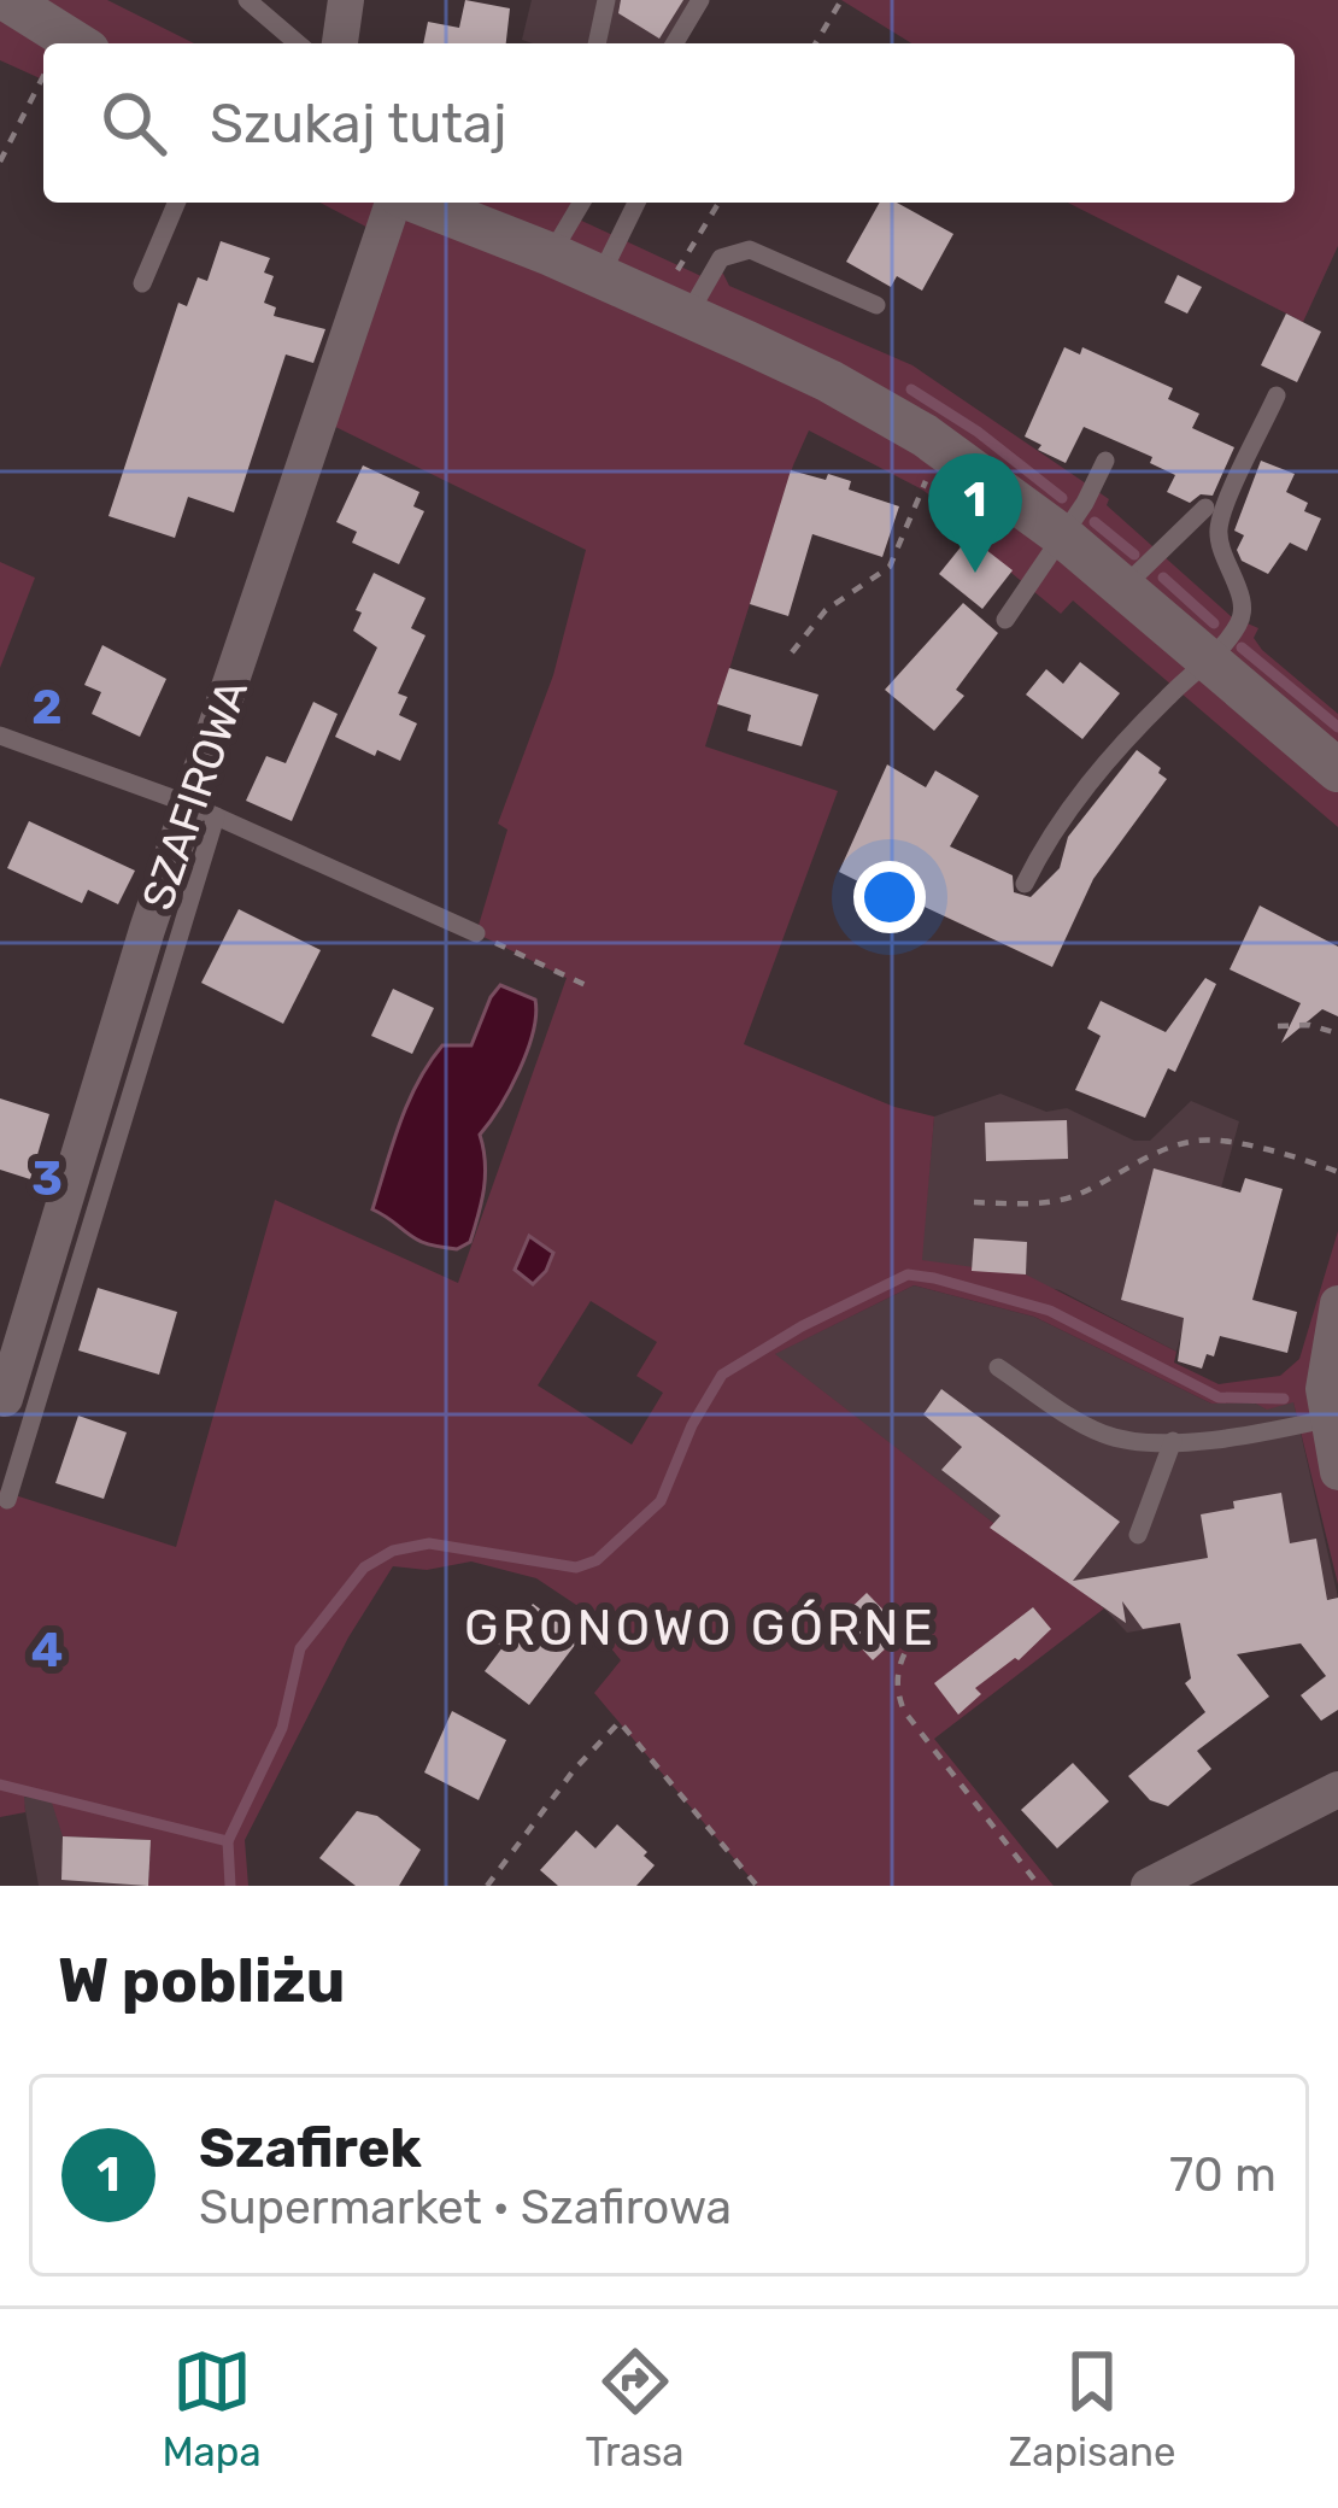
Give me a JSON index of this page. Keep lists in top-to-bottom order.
{
  "streets": {
    "street": ["SZAFIROWA"]
  },
  "districts": ["GRONOWO GÓRNE"],
  "page": {
    "search": "Szukaj tutaj",
    "pins": "1",
    "heading": "W pobliżu",
    "list": [
      {
        "mark": "1",
        "name": "Szafirek",
        "note": "Supermarket · Szafirowa",
        "value": "70 m"
      }
    ],
    "nav": ["Mapa", "Trasa", "Zapisane"]
  },
  "grid": {
    "rows": ["2", "3", "4"]
  }
}
